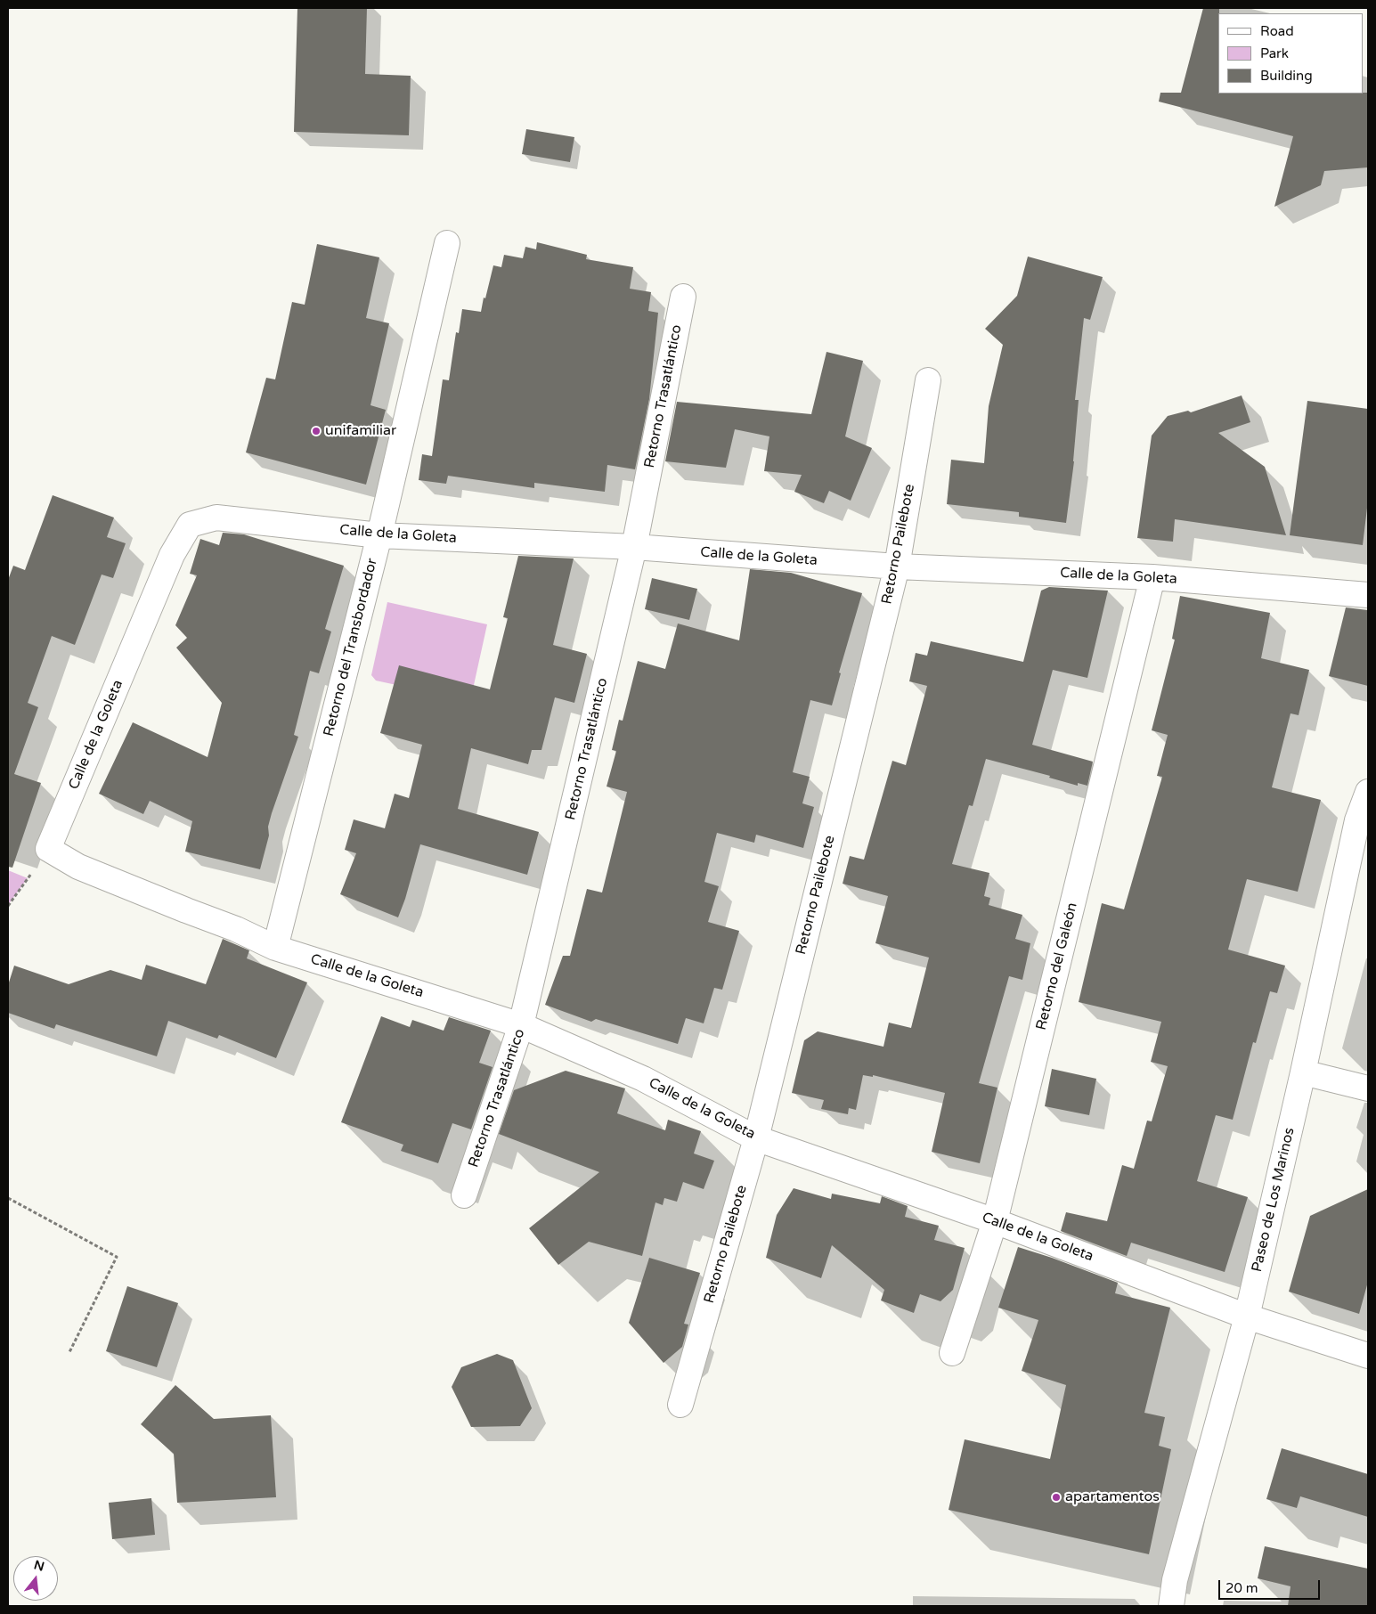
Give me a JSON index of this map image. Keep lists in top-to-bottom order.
{
  "streets": {
    "street": [
      "Retorno Trasatlántico",
      "Calle de la Goleta",
      "Retorno Pailebote",
      "Retorno del Transbordador",
      "Retorno del Galeón",
      "Paseo de Los Marinos"
    ]
  },
  "crossings": [
    ["Retorno Trasatlántico", "Calle de la Goleta"],
    ["Calle de la Goleta", "Retorno Pailebote"],
    ["Calle de la Goleta", "Retorno del Transbordador"],
    ["Calle de la Goleta", "Retorno del Galeón"],
    ["Calle de la Goleta", "Paseo de Los Marinos"]
  ],
  "places": ["unifamiliar", "apartamentos"],
  "legend": ["Road", "Park", "Building"],
  "scale_bar": "20 m",
  "north": "top"
}
